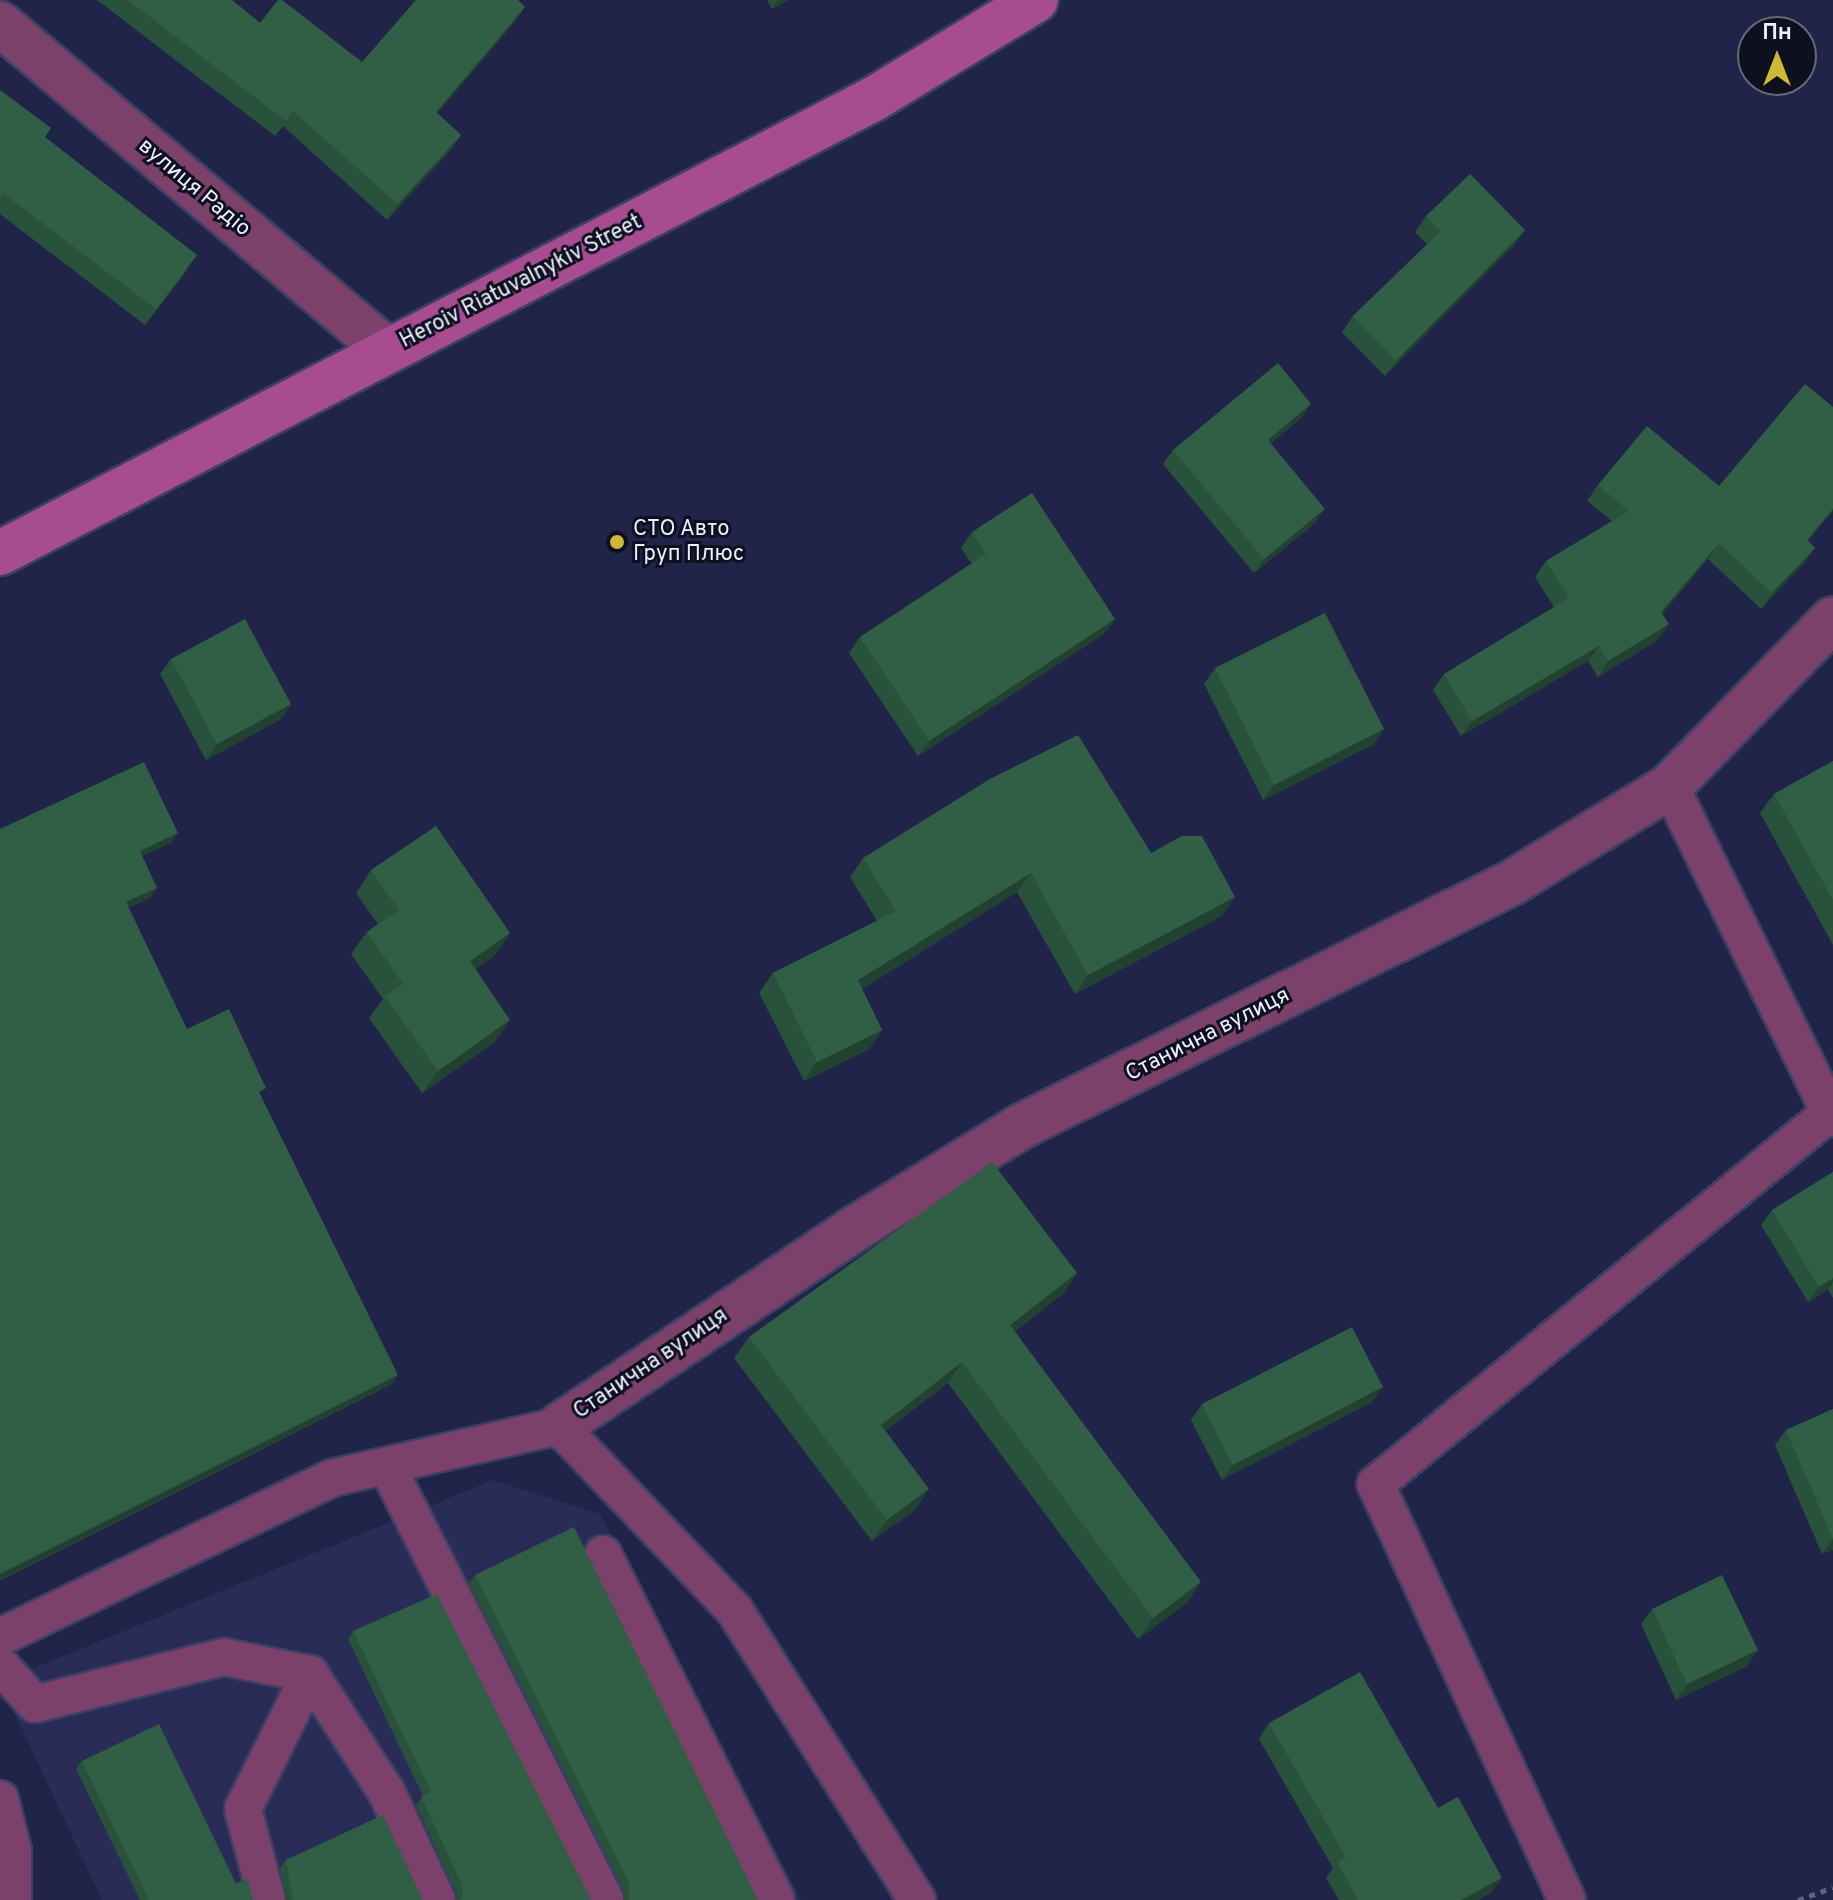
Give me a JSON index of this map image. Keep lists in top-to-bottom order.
{
  "streets": {
    "main road": ["Heroiv Riatuvalnykiv Street"],
    "street": ["вулиця Радіо", "Станична вулиця"]
  },
  "crossings": [
    ["вулиця Радіо", "Heroiv Riatuvalnykiv Street"]
  ],
  "places": ["СТО Авто Груп Плюс"],
  "north": "top"
}
